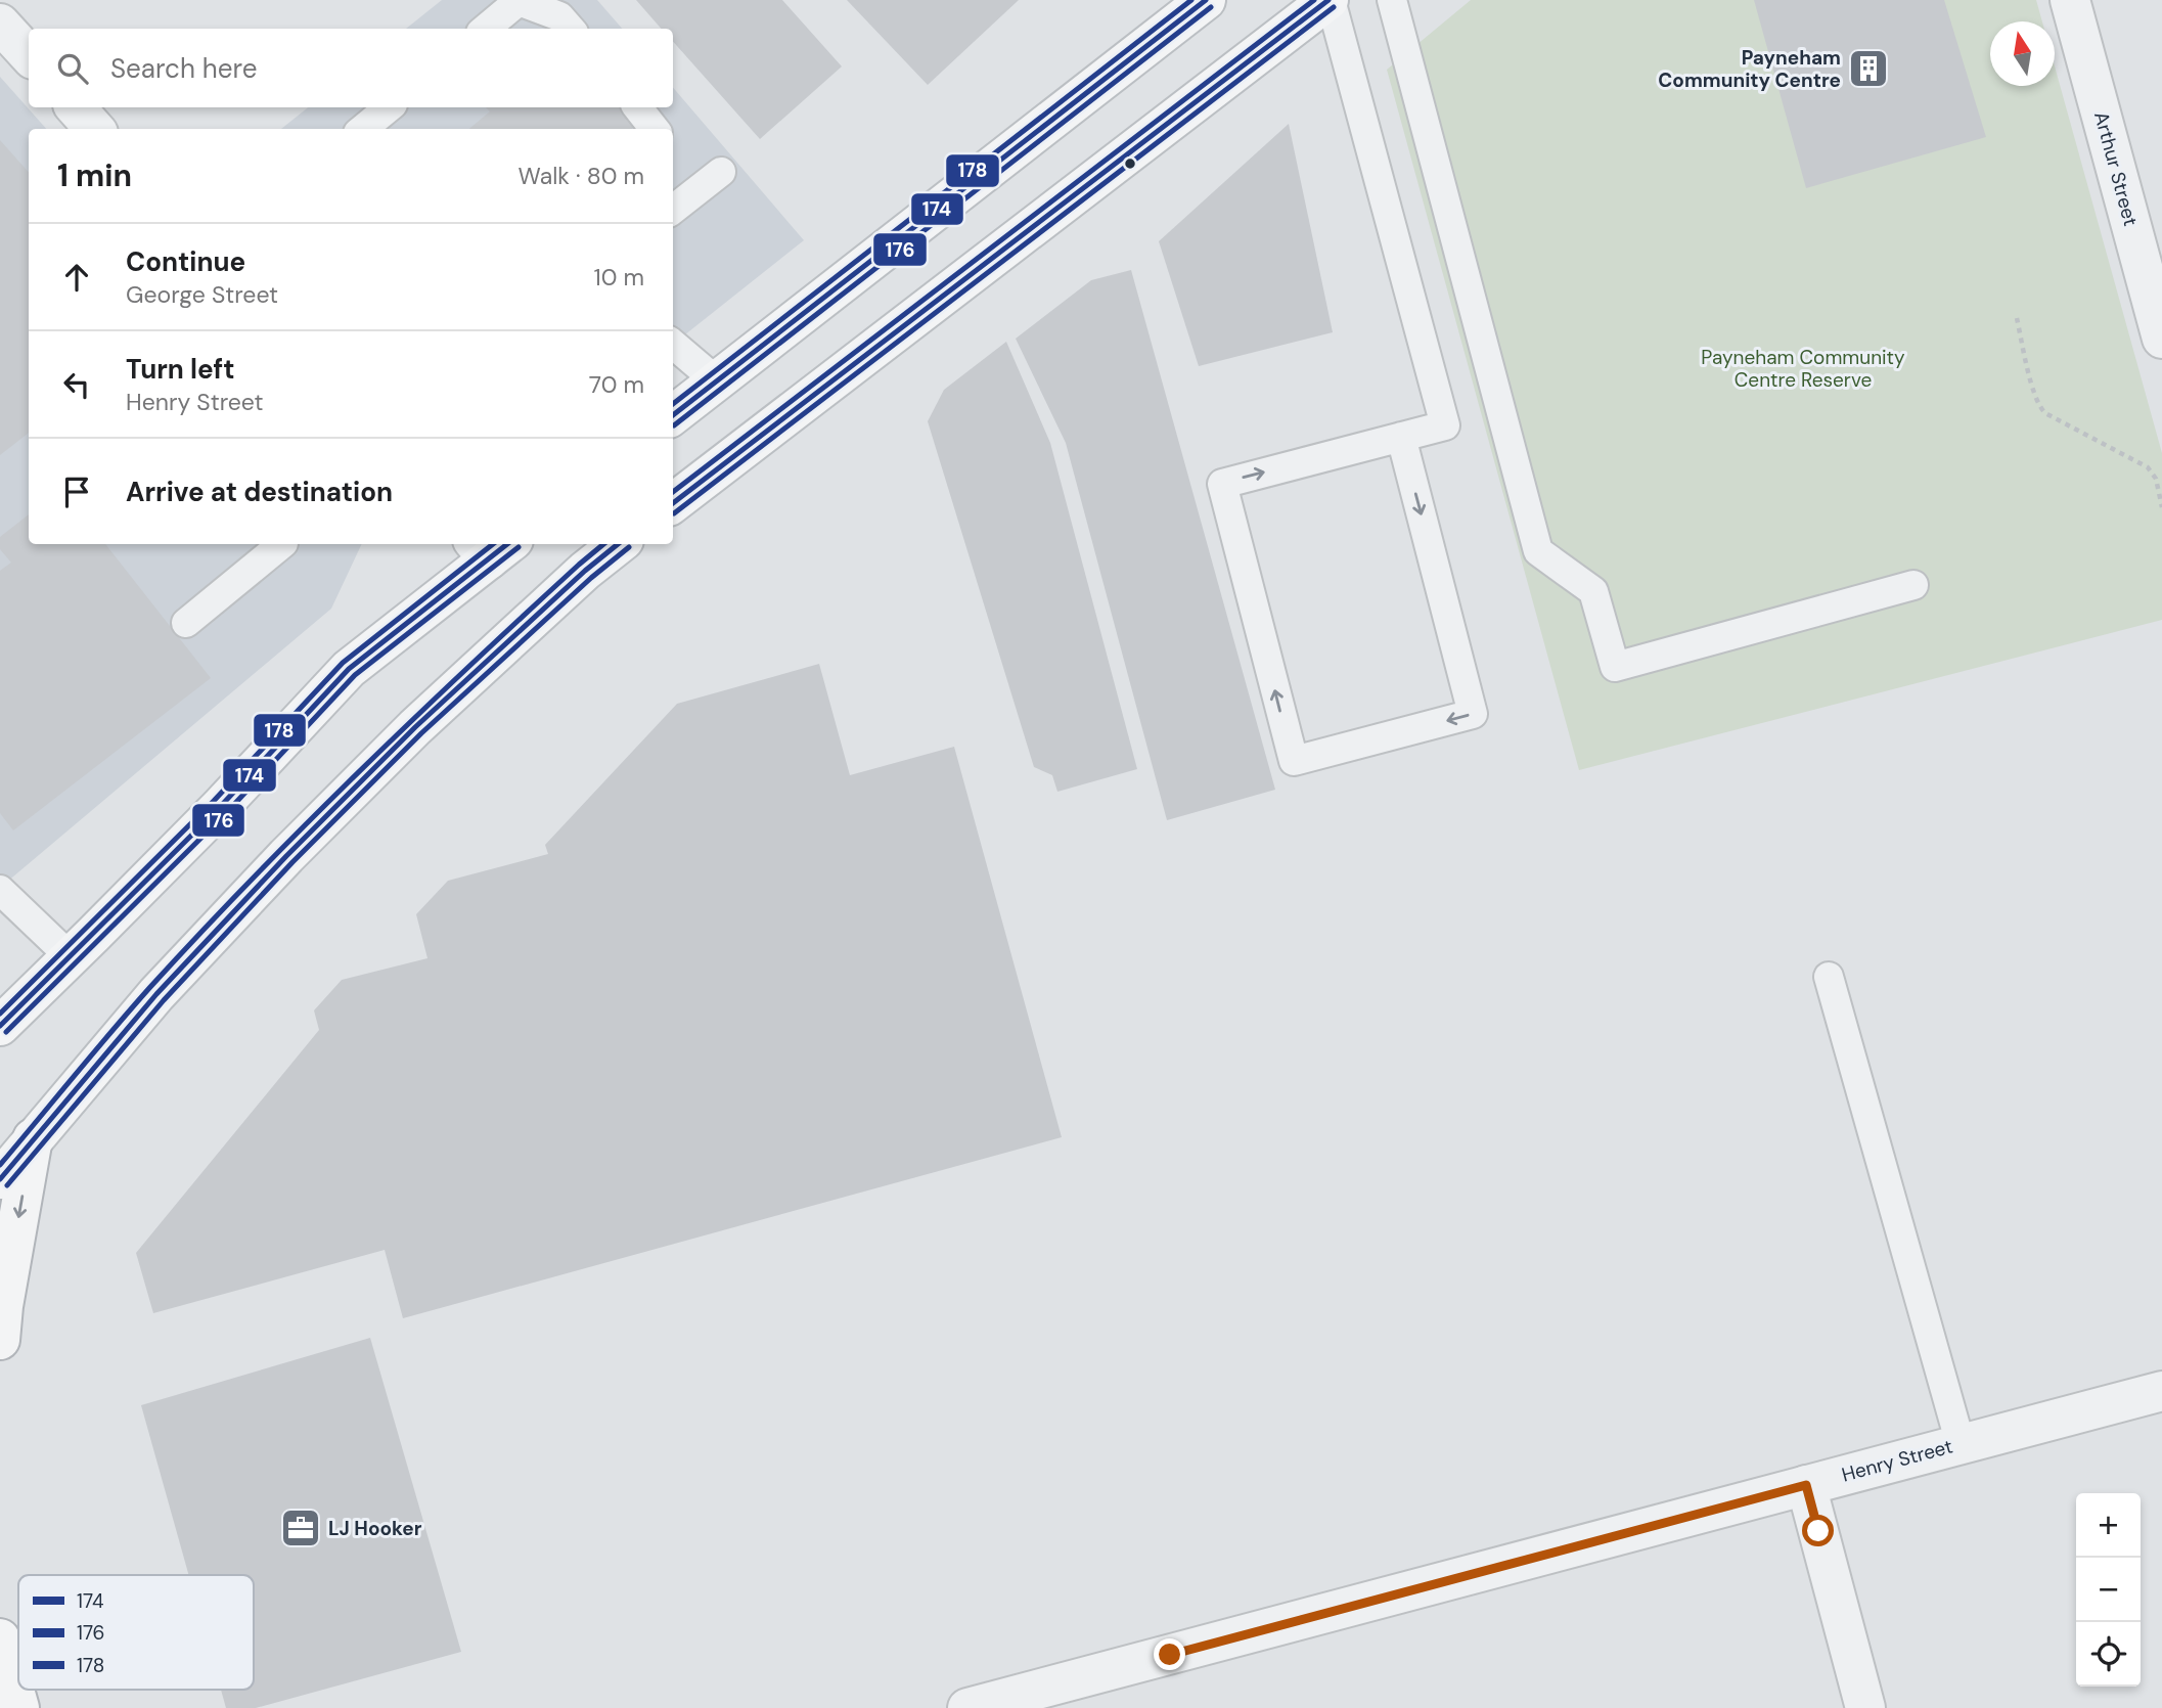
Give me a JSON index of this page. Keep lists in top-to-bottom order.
{
  "streets": {
    "street": ["Arthur Street", "Henry Street"]
  },
  "parks": ["Payneham Community Centre Reserve"],
  "places": {
    "building": ["Payneham Community Centre"],
    "office": ["LJ Hooker"]
  },
  "lines": ["transit line 174", "transit line 178", "transit line 176"],
  "legend": ["174", "176", "178"],
  "north": "top",
  "page": {
    "search": "Search here",
    "heading": ["1 min", "Walk · 80 m"],
    "list": [
      ["Continue", "George Street", "10 m"],
      ["Turn left", "Henry Street", "70 m"],
      "Arrive at destination"
    ],
    "map_buttons": ["+", "−"]
  }
}
